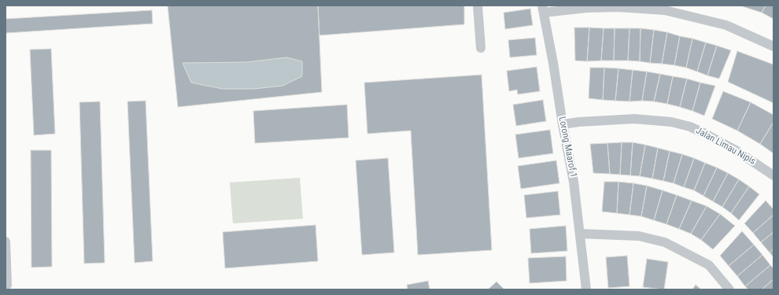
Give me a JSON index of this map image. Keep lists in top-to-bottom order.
{
  "streets": {
    "street": ["Jalan Limau Nipis", "Lorong Maarof 1"]
  },
  "crossings": [
    ["Jalan Limau Nipis", "Lorong Maarof 1"]
  ]
}
